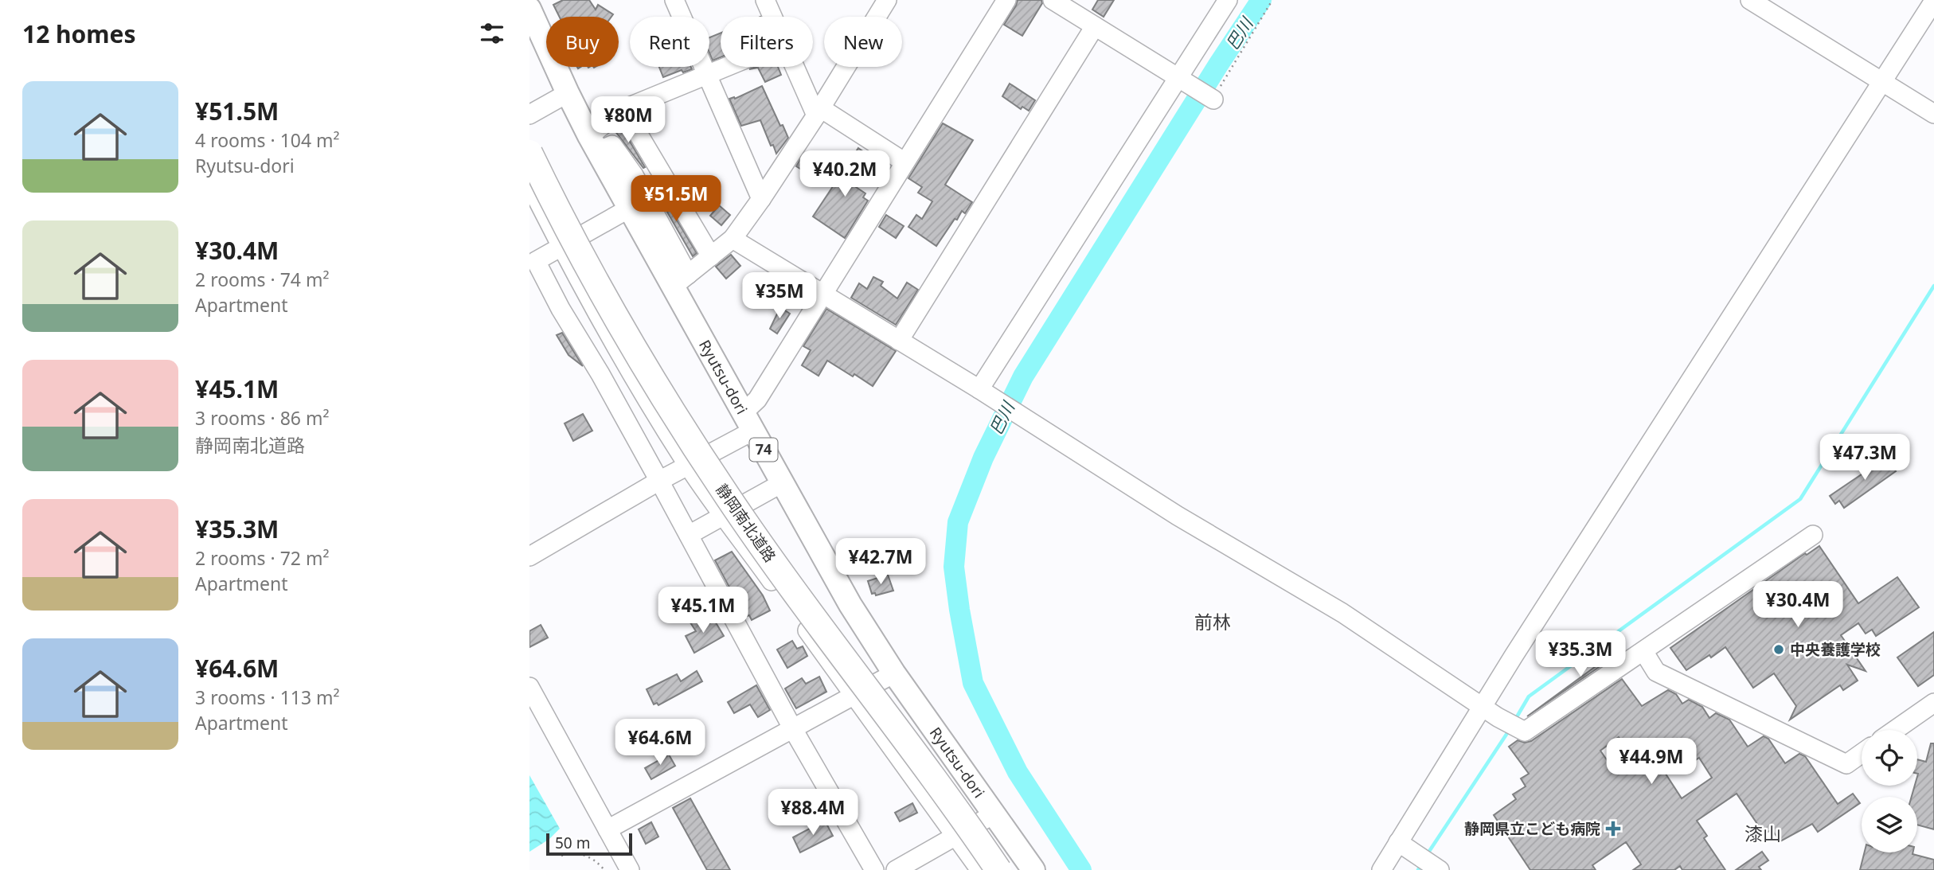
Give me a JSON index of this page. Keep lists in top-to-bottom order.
{
  "streets": {
    "highway": ["静岡南北道路"],
    "main road": ["Ryutsu-dori", "74"]
  },
  "districts": ["前林", "漆山"],
  "water": ["巴川"],
  "places": {
    "other": ["中央養護学校"],
    "health": ["静岡県立こども病院"]
  },
  "scale_bar": "50 m",
  "page": {
    "heading": "12 homes",
    "chip": [
      "Buy",
      "Rent",
      "Filters",
      "New"
    ],
    "list": [
      {
        "name": "¥51.5M",
        "note": "4 rooms · 104 m² · Ryutsu-dori"
      },
      {
        "name": "¥30.4M",
        "note": "2 rooms · 74 m² · Apartment"
      },
      {
        "name": "¥45.1M",
        "note": "3 rooms · 86 m² · 静岡南北道路"
      },
      {
        "name": "¥35.3M",
        "note": "2 rooms · 72 m² · Apartment"
      },
      {
        "name": "¥64.6M",
        "note": "3 rooms · 113 m² · Apartment"
      }
    ],
    "price": [
      "¥80M",
      "¥40.2M",
      "¥51.5M",
      "¥35M",
      "¥47.3M",
      "¥42.7M",
      "¥30.4M",
      "¥45.1M",
      "¥35.3M",
      "¥64.6M",
      "¥44.9M",
      "¥88.4M"
    ],
    "scale": "50 m"
  }
}
